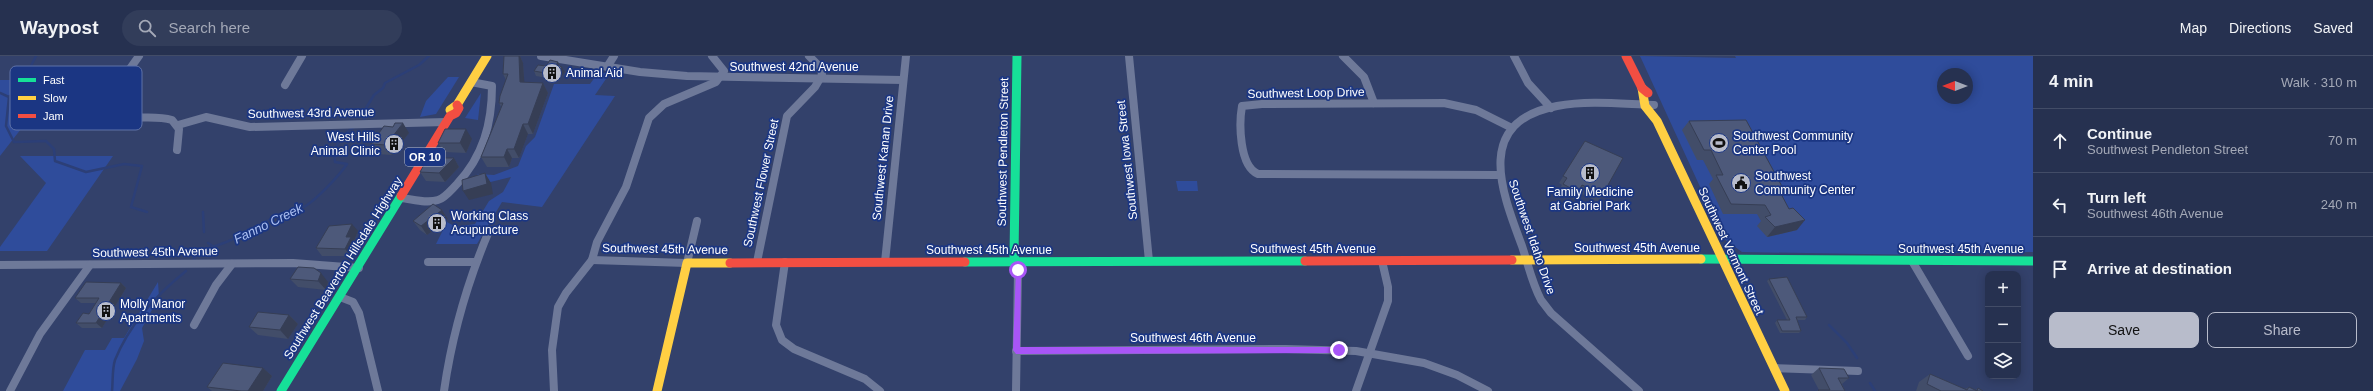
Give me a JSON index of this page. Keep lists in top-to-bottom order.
{
  "streets": {
    "street": [
      "Southwest 42nd Avenue",
      "Southwest Loop Drive",
      "Southwest 43rd Avenue",
      "Southwest Pendleton Street",
      "OR 10",
      "Southwest Kanan Drive",
      "Southwest Iowa Street",
      "Southwest Flower Street",
      "Southwest Idaho Drive",
      "Southwest 45th Avenue",
      "Southwest Vermont Street",
      "Southwest Beaverton Hillsdale Highway",
      "Southwest 46th Avenue"
    ]
  },
  "crossings": [
    ["Southwest 42nd Avenue", "Southwest Kanan Drive"],
    ["Southwest 42nd Avenue", "Southwest Flower Street"],
    ["Southwest Loop Drive", "Southwest Idaho Drive"],
    ["Southwest 43rd Avenue", "Southwest Beaverton Hillsdale Highway"],
    ["Southwest Pendleton Street", "Southwest 45th Avenue"],
    ["Southwest Pendleton Street", "Southwest 46th Avenue"],
    ["Southwest Kanan Drive", "Southwest 45th Avenue"],
    ["Southwest Iowa Street", "Southwest 45th Avenue"],
    ["Southwest Flower Street", "Southwest 45th Avenue"],
    ["Southwest Idaho Drive", "Southwest 45th Avenue"],
    ["Southwest Idaho Drive", "Southwest Vermont Street"],
    ["Southwest 45th Avenue", "Southwest Vermont Street"],
    ["Southwest 45th Avenue", "Southwest Beaverton Hillsdale Highway"]
  ],
  "water": ["Fanno Creek"],
  "places": {
    "building": [
      "Animal Aid",
      "West Hills Animal Clinic",
      "Family Medicine at Gabriel Park",
      "Working Class Acupuncture",
      "Molly Manor Apartments"
    ],
    "sports": ["Southwest Community Center Pool"],
    "public building": ["Southwest Community Center"]
  },
  "legend": ["Fast", "Slow", "Jam"],
  "north": "left",
  "page": {
    "header": "Waypost",
    "search": "Search here",
    "nav": ["Map", "Directions", "Saved"],
    "heading": ["4 min", "Walk · 310 m"],
    "list": [
      ["Continue", "Southwest Pendleton Street", "70 m"],
      ["Turn left", "Southwest 46th Avenue", "240 m"],
      "Arrive at destination"
    ],
    "map_buttons": ["+", "−"],
    "buttons": ["Save", "Share"]
  }
}
